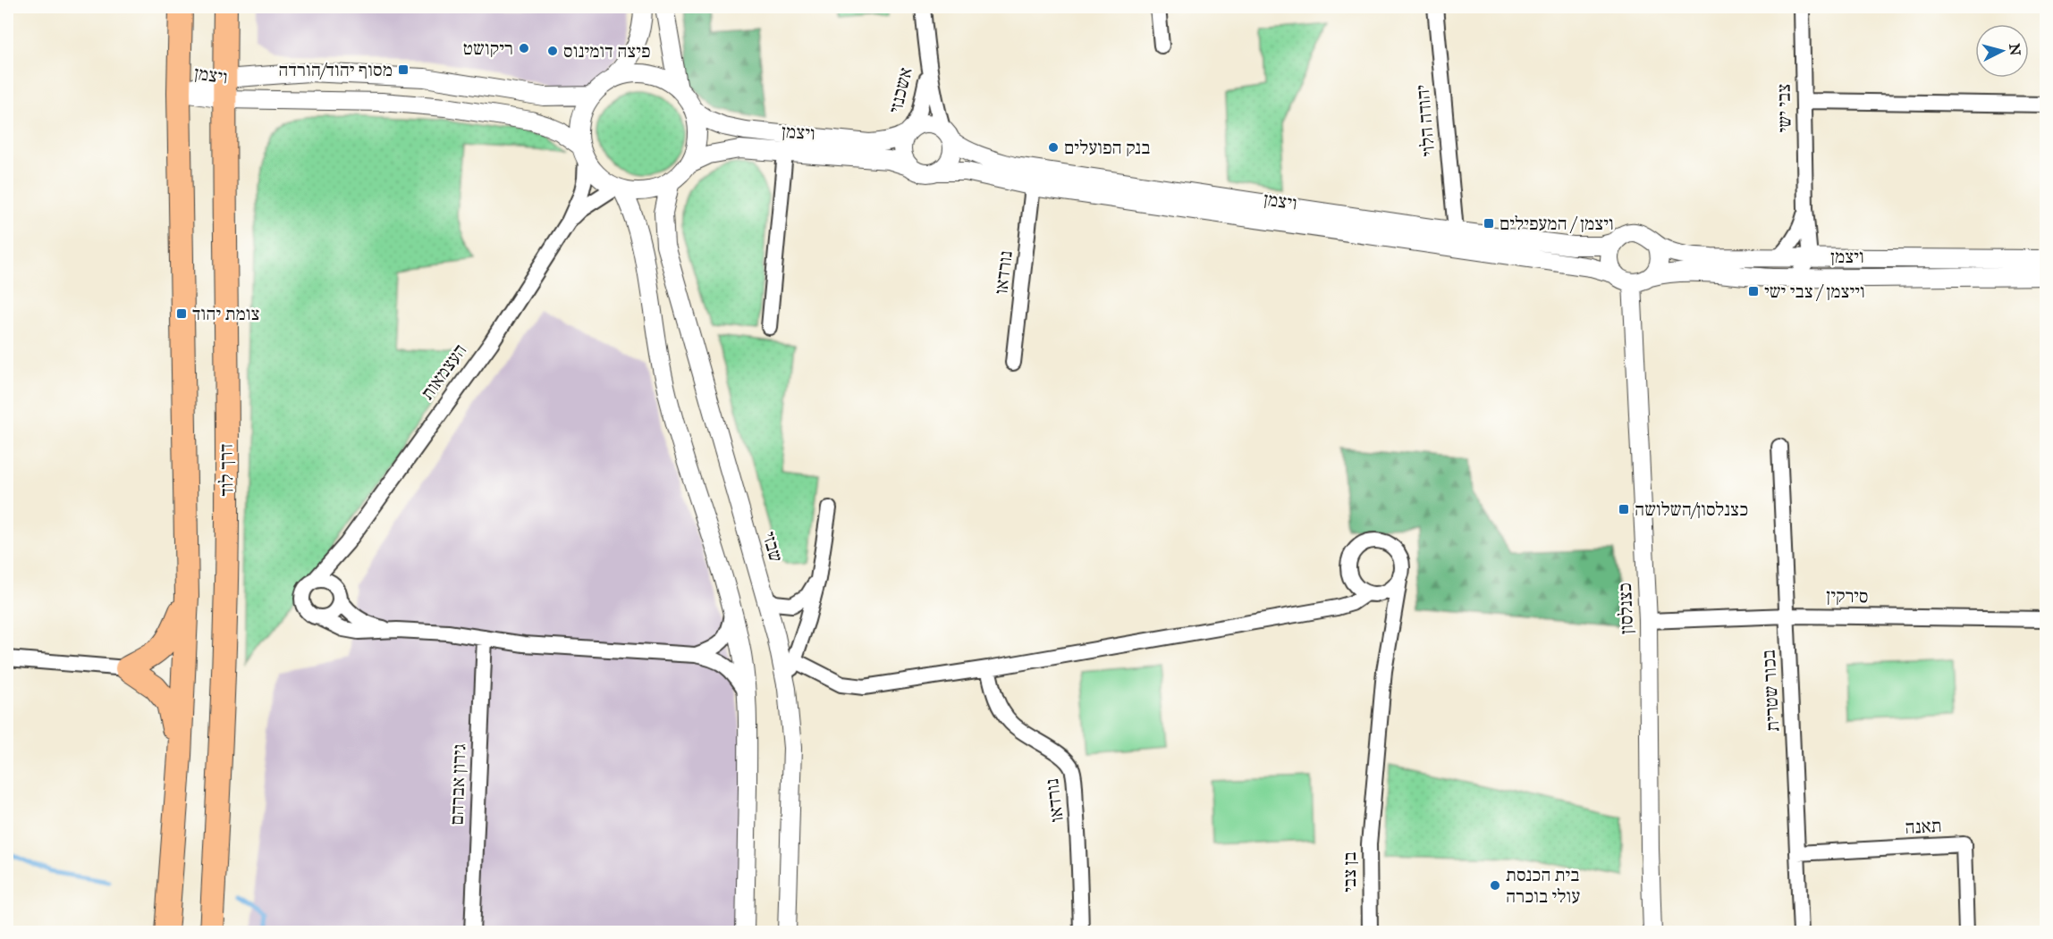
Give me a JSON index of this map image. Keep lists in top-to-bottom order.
{
  "streets": {
    "main road": ["דרך לוד"],
    "street": [
      "ויצמן",
      "אשכנזי",
      "צבי ישי",
      "יהודה הלוי",
      "נורדאו",
      "העצמאות",
      "שבזי",
      "סירקין",
      "כצנלסון",
      "בכור שטרית",
      "גירון אברהם",
      "תאנה",
      "בן צבי"
    ]
  },
  "crossings": [
    ["ויצמן", "אשכנזי"],
    ["ויצמן", "צבי ישי"],
    ["ויצמן", "יהודה הלוי"],
    ["ויצמן", "נורדאו"],
    ["ויצמן", "העצמאות"],
    ["ויצמן", "דרך לוד"],
    ["ויצמן", "שבזי"],
    ["ויצמן", "כצנלסון"],
    ["העצמאות", "שבזי"],
    ["סירקין", "כצנלסון"],
    ["סירקין", "בכור שטרית"],
    ["בכור שטרית", "תאנה"]
  ],
  "places": {
    "other": [
      "ריקושט",
      "פיצה דומינוס",
      "בנק הפועלים",
      "בית הכנסת עולי בוכרה"
    ],
    "transit": [
      "מסוף יהוד/הורדה",
      "ויצמן / המעפילים",
      "וייצמן / צבי ישי",
      "צומת יהוד",
      "כצנלסון/השלושה"
    ]
  },
  "north": "right"
}
